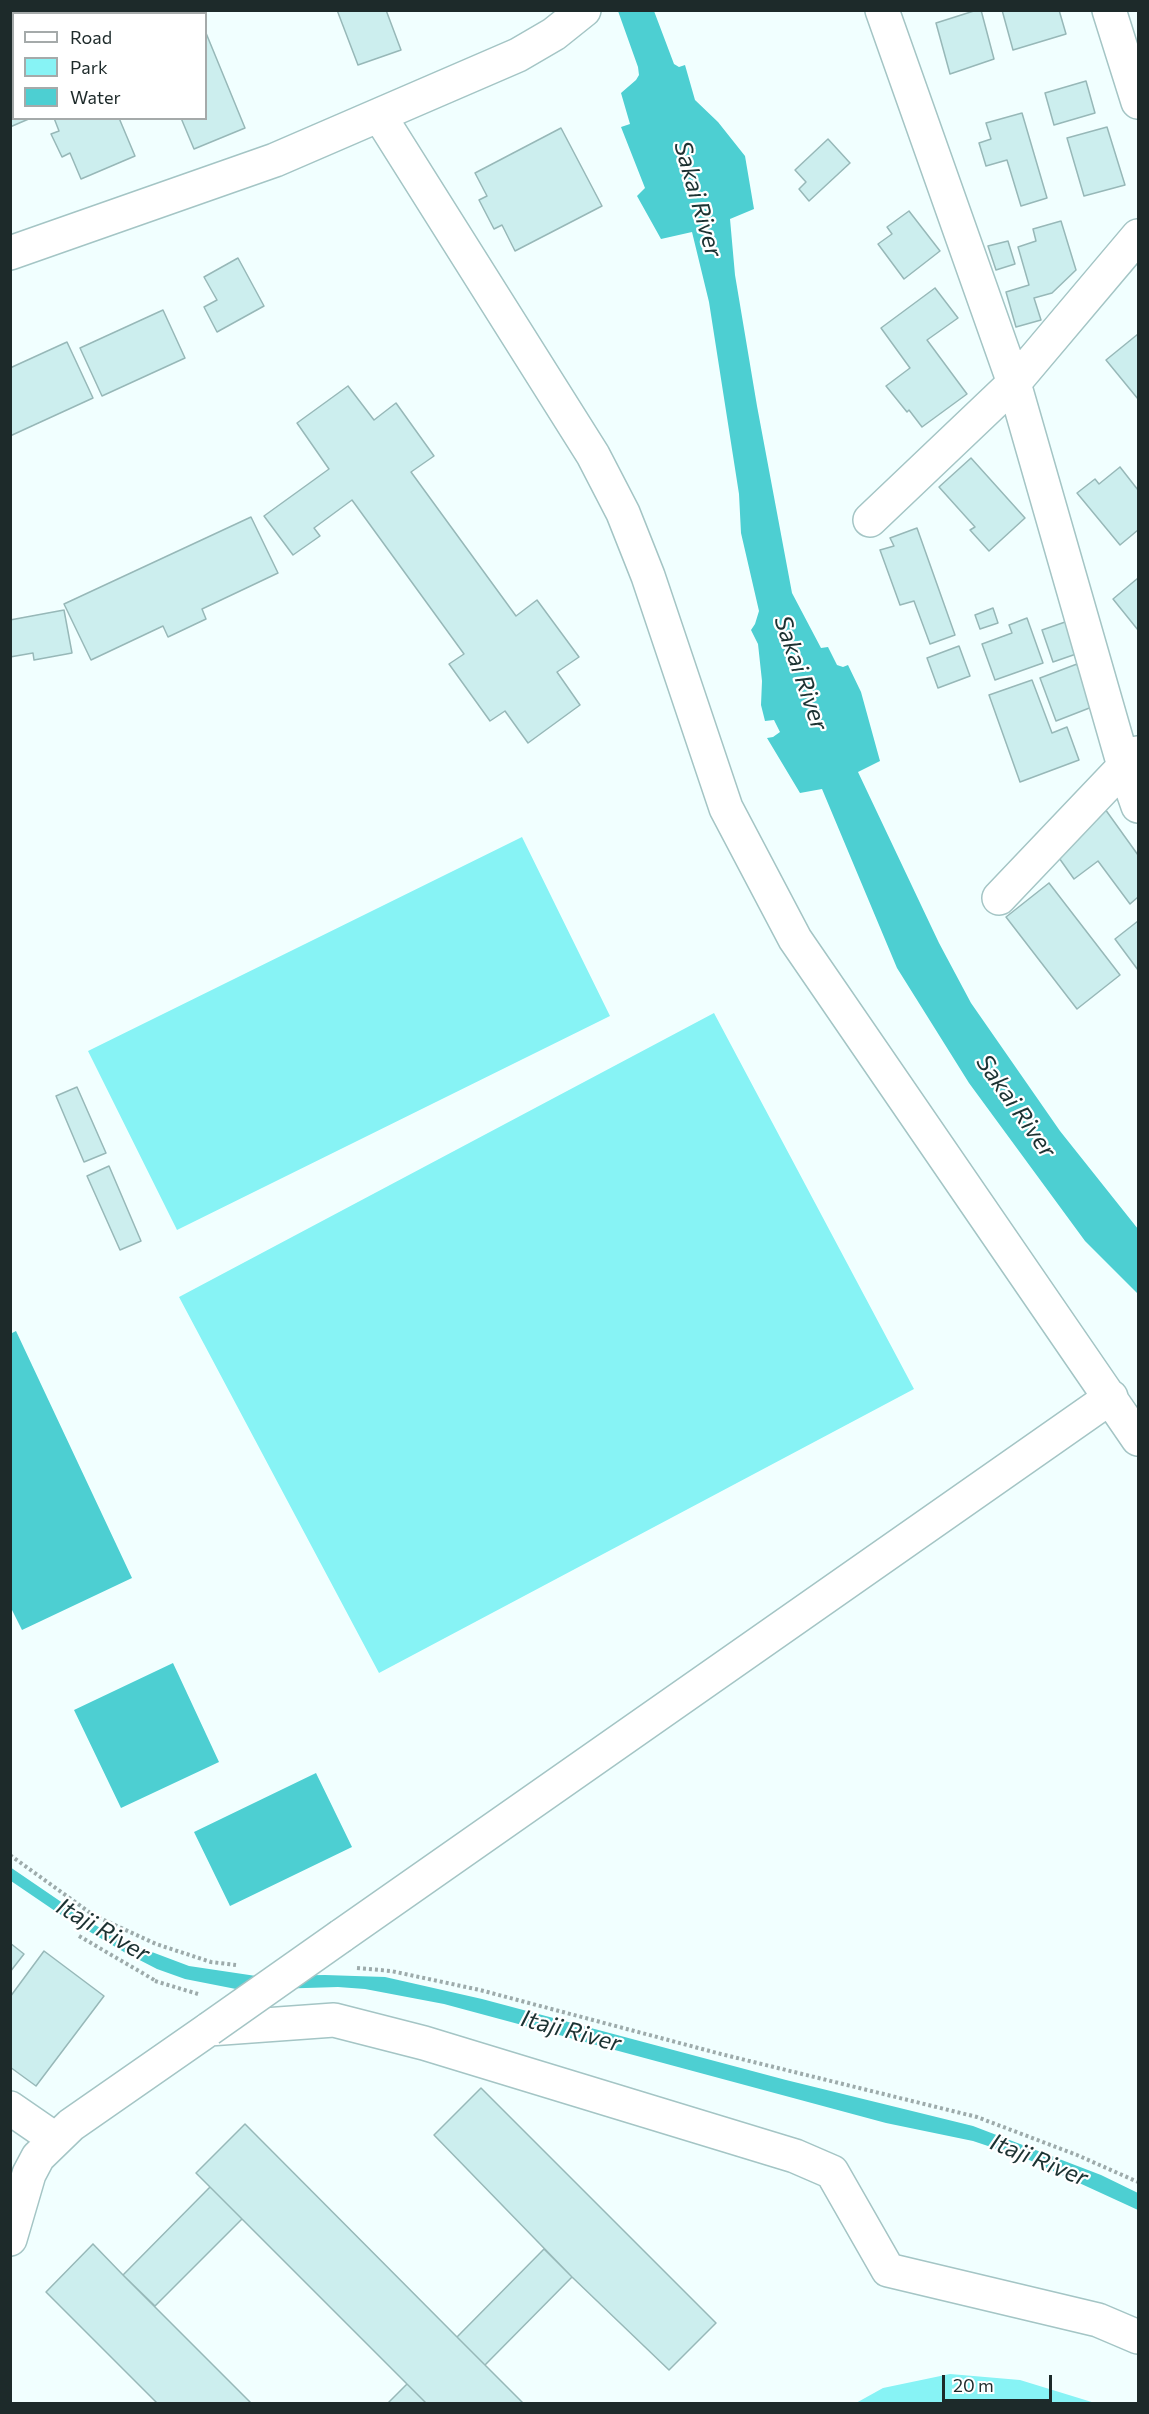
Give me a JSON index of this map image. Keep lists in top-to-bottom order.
{
  "water": ["Sakai River", "Itaji River"],
  "legend": ["Road", "Park", "Water"],
  "scale_bar": "20 m"
}
